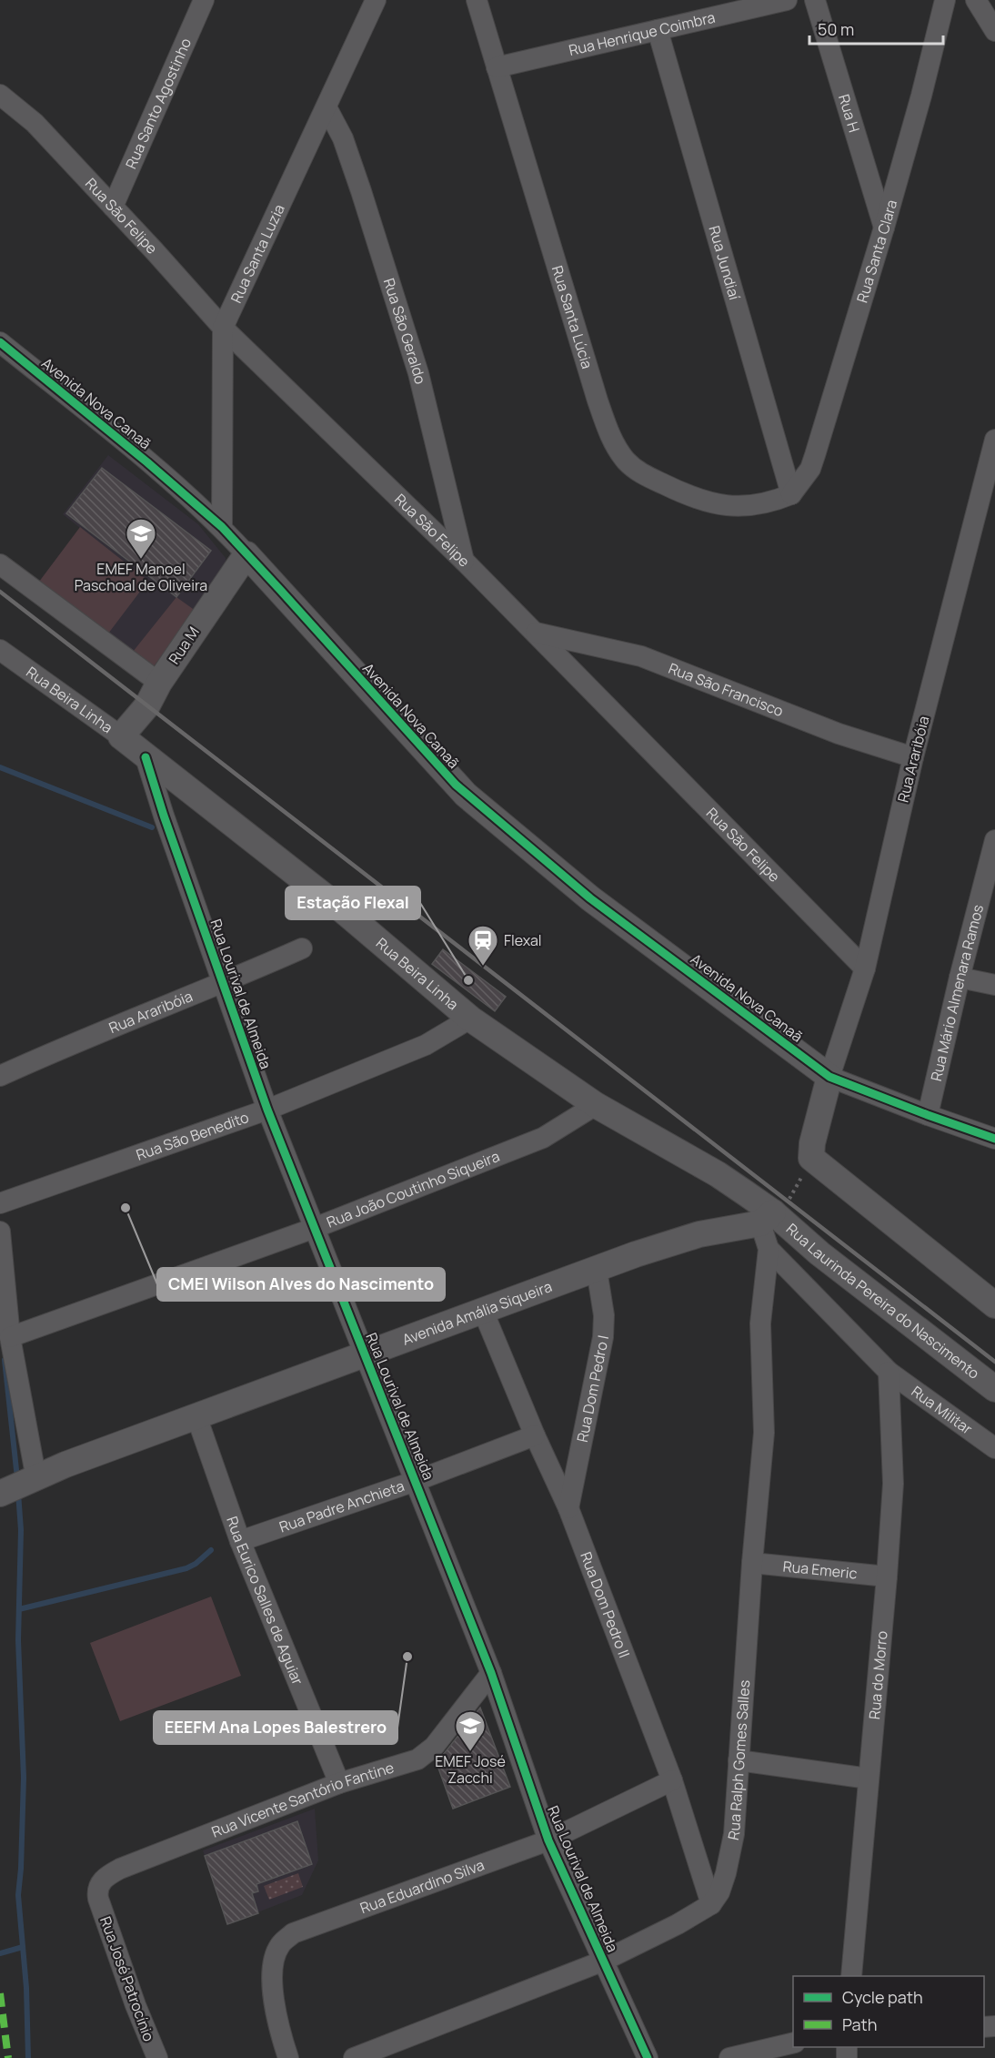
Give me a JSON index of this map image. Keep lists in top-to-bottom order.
{
  "streets": {
    "street": [
      "Rua Henrique Coimbra",
      "Rua Santo Agostinho",
      "Rua H",
      "Rua São Felipe",
      "Rua Santa Clara",
      "Rua Santa Luzia",
      "Rua Jundiaí",
      "Rua Santa Lúcia",
      "Rua São Geraldo",
      "Avenida Nova Canaã",
      "Rua M",
      "Rua São Francisco",
      "Rua Beira Linha",
      "Rua Araribóia",
      "Rua Mário Almenara Ramos",
      "Rua Lourival de Almeida",
      "Rua São Benedito",
      "Rua João Coutinho Siqueira",
      "Rua Laurinda Pereira do Nascimento",
      "Avenida Amália Siqueira",
      "Rua Dom Pedro I",
      "Rua Militar",
      "Rua Padre Anchieta",
      "Rua Emeric",
      "Rua Eurico Salles de Aguiar",
      "Rua Dom Pedro II",
      "Rua do Morro",
      "Rua Ralph Gomes Salles",
      "Rua Vicente Santório Fantine",
      "Rua Eduardino Silva",
      "Rua José Patrocínio"
    ]
  },
  "crossings": [
    ["Rua Henrique Coimbra", "Rua Jundiaí"],
    ["Rua Henrique Coimbra", "Rua Santa Lúcia"],
    ["Rua Santo Agostinho", "Rua São Felipe"],
    ["Rua H", "Rua Santa Clara"],
    ["Rua São Felipe", "Rua Santa Luzia"],
    ["Rua São Felipe", "Rua São Geraldo"],
    ["Rua São Felipe", "Rua São Francisco"],
    ["Rua São Felipe", "Rua Araribóia"],
    ["Rua Santa Clara", "Rua Jundiaí"],
    ["Rua Santa Clara", "Rua Santa Lúcia"],
    ["Rua Santa Luzia", "Rua São Geraldo"],
    ["Rua Santa Luzia", "Avenida Nova Canaã"],
    ["Rua Jundiaí", "Rua Santa Lúcia"],
    ["Avenida Nova Canaã", "Rua M"],
    ["Avenida Nova Canaã", "Rua Araribóia"],
    ["Rua M", "Rua Beira Linha"],
    ["Rua São Francisco", "Rua Araribóia"],
    ["Rua Beira Linha", "Rua Lourival de Almeida"],
    ["Rua Beira Linha", "Rua São Benedito"],
    ["Rua Beira Linha", "Rua João Coutinho Siqueira"],
    ["Rua Beira Linha", "Rua Laurinda Pereira do Nascimento"],
    ["Rua Beira Linha", "Avenida Amália Siqueira"],
    ["Rua Beira Linha", "Rua Ralph Gomes Salles"],
    ["Rua Araribóia", "Rua Lourival de Almeida"],
    ["Rua Lourival de Almeida", "Rua São Benedito"],
    ["Rua Lourival de Almeida", "Rua João Coutinho Siqueira"],
    ["Rua Lourival de Almeida", "Avenida Amália Siqueira"],
    ["Rua Lourival de Almeida", "Rua Padre Anchieta"],
    ["Rua Lourival de Almeida", "Rua Vicente Santório Fantine"],
    ["Rua Lourival de Almeida", "Rua Eduardino Silva"],
    ["Rua Laurinda Pereira do Nascimento", "Avenida Amália Siqueira"],
    ["Rua Laurinda Pereira do Nascimento", "Rua Ralph Gomes Salles"],
    ["Avenida Amália Siqueira", "Rua Dom Pedro I"],
    ["Avenida Amália Siqueira", "Rua Eurico Salles de Aguiar"],
    ["Avenida Amália Siqueira", "Rua Dom Pedro II"],
    ["Avenida Amália Siqueira", "Rua Ralph Gomes Salles"],
    ["Rua Dom Pedro I", "Rua Dom Pedro II"],
    ["Rua Militar", "Rua do Morro"],
    ["Rua Militar", "Rua Ralph Gomes Salles"],
    ["Rua Padre Anchieta", "Rua Eurico Salles de Aguiar"],
    ["Rua Padre Anchieta", "Rua Dom Pedro II"],
    ["Rua Emeric", "Rua do Morro"],
    ["Rua Emeric", "Rua Ralph Gomes Salles"],
    ["Rua Eurico Salles de Aguiar", "Rua Vicente Santório Fantine"],
    ["Rua Dom Pedro II", "Rua Ralph Gomes Salles"],
    ["Rua Dom Pedro II", "Rua Eduardino Silva"],
    ["Rua Vicente Santório Fantine", "Rua José Patrocínio"]
  ],
  "places": {
    "school or university": ["EMEF Manoel Paschoal de Oliveira", "EMEF José Zacchi"],
    "station": ["Flexal"],
    "other": ["Estação Flexal", "CMEI Wilson Alves do Nascimento", "EEEFM Ana Lopes Balestrero"]
  },
  "legend": ["Cycle path", "Path"],
  "scale_bar": "50 m"
}
